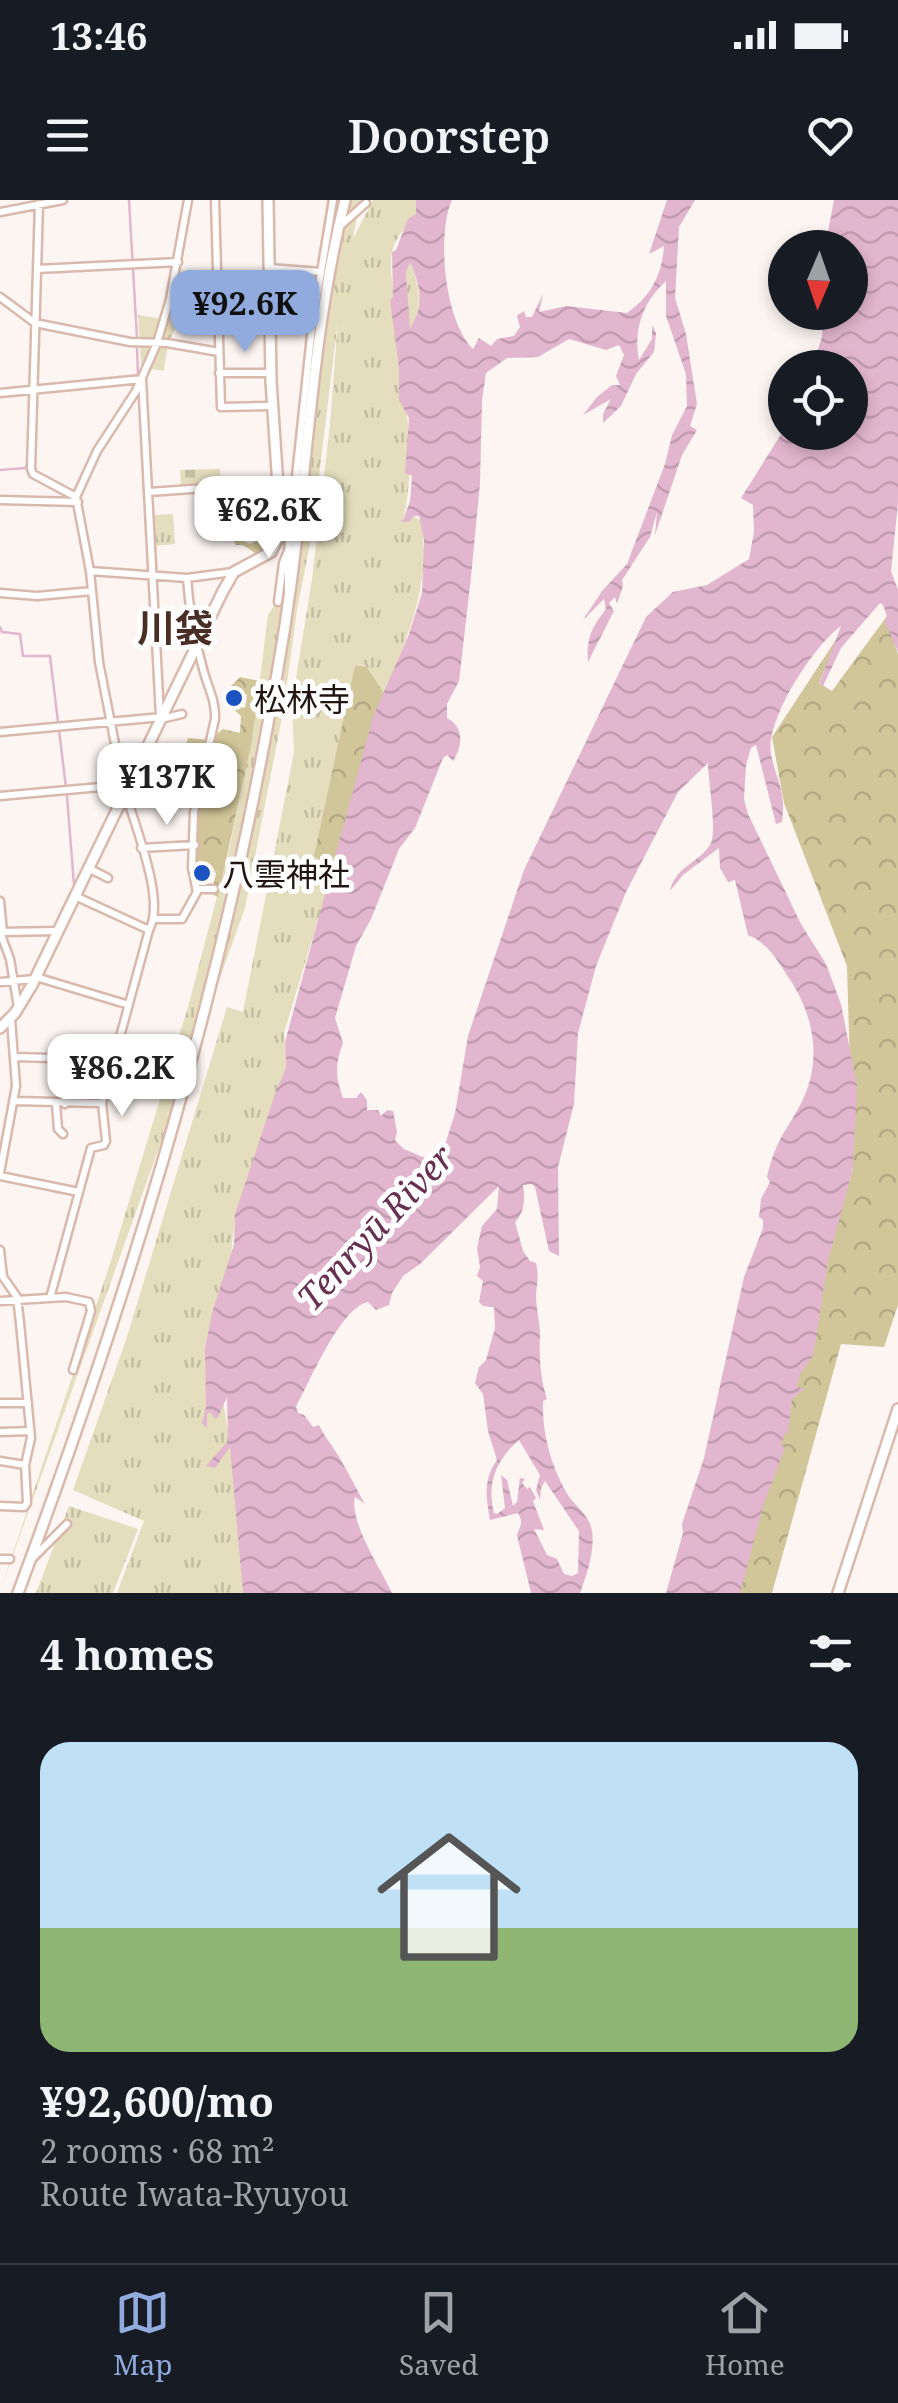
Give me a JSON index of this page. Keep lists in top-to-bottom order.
{
  "districts": ["川袋"],
  "water": ["Tenryū River"],
  "places": ["松林寺", "八雲神社"],
  "north": "bottom",
  "page": {
    "status": "13:46",
    "header": "Doorstep",
    "price": [
      "¥92.6K",
      "¥62.6K",
      "¥137K",
      "¥86.2K"
    ],
    "heading": "4 homes",
    "list": [
      {
        "name": "¥92,600/mo",
        "note": "2 rooms · 68 m² · Route Iwata-Ryuyou"
      }
    ],
    "tabs": ["Map", "Saved", "Home"]
  }
}
